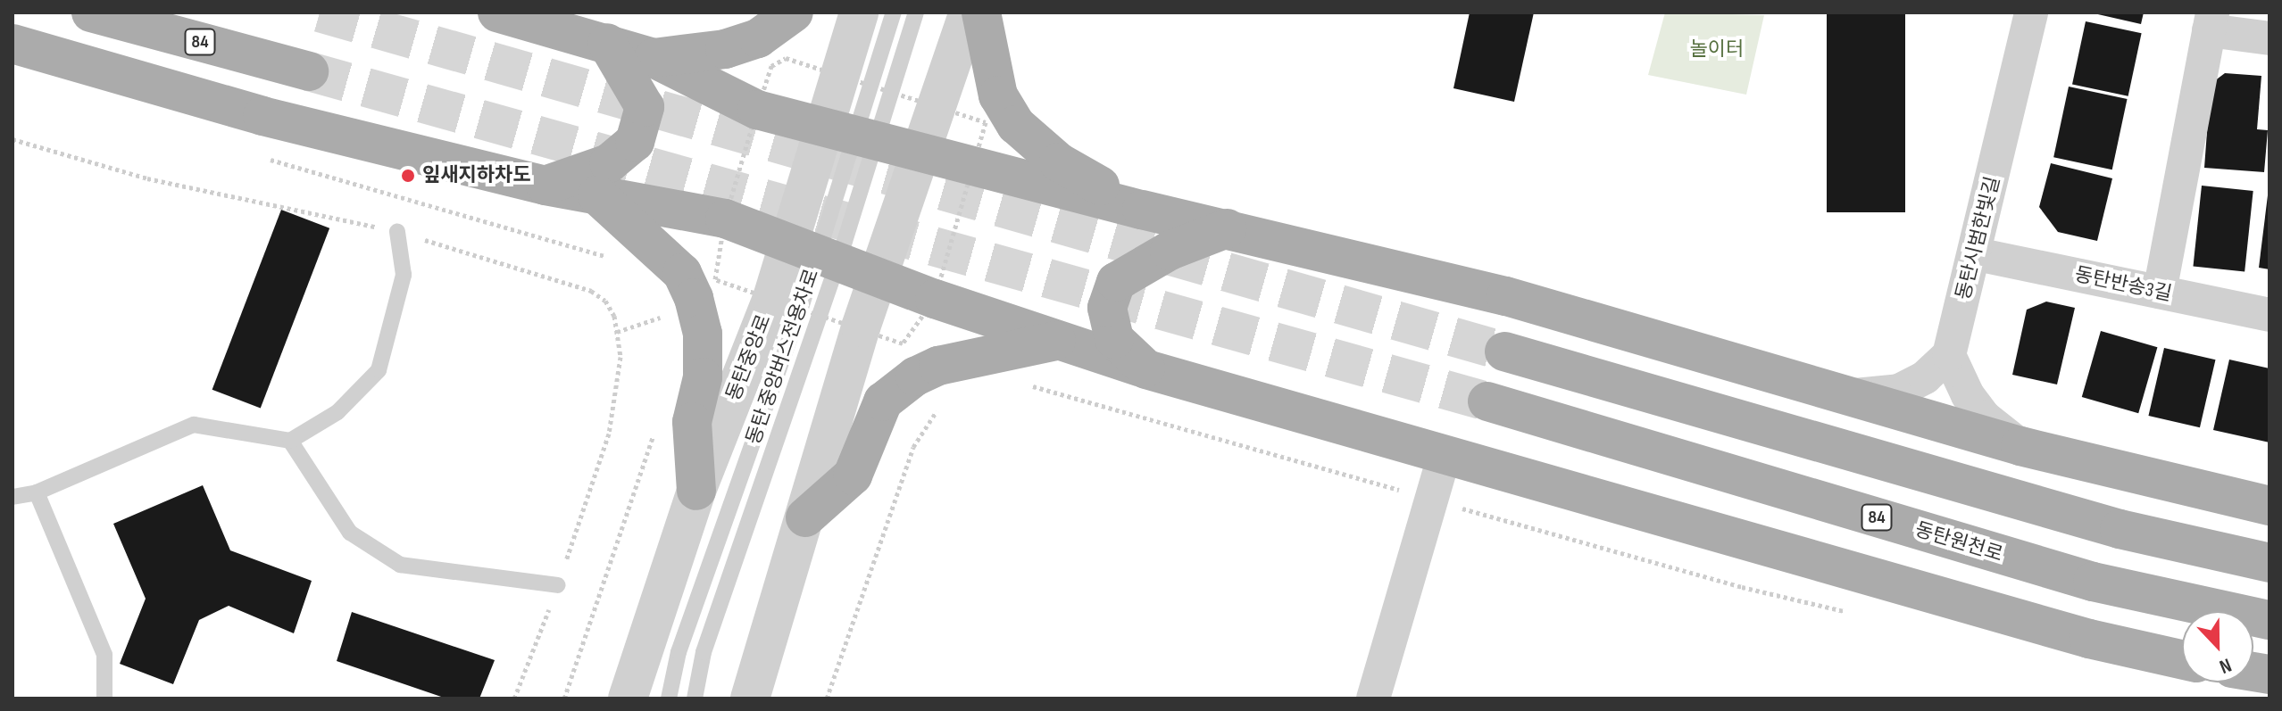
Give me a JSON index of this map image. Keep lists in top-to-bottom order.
{
  "streets": {
    "main road": ["84", "동탄원천로"],
    "street": ["동탄시범한빛길", "동탄반송3길", "동탄중앙로"],
    "lane": ["동탄 중앙버스전용차로"]
  },
  "crossings": [
    ["동탄시범한빛길", "동탄반송3길"],
    ["동탄 중앙버스전용차로", "동탄중앙로"]
  ],
  "parks": ["놀이터"],
  "places": ["잎새지하차도"],
  "north": "bottom"
}
